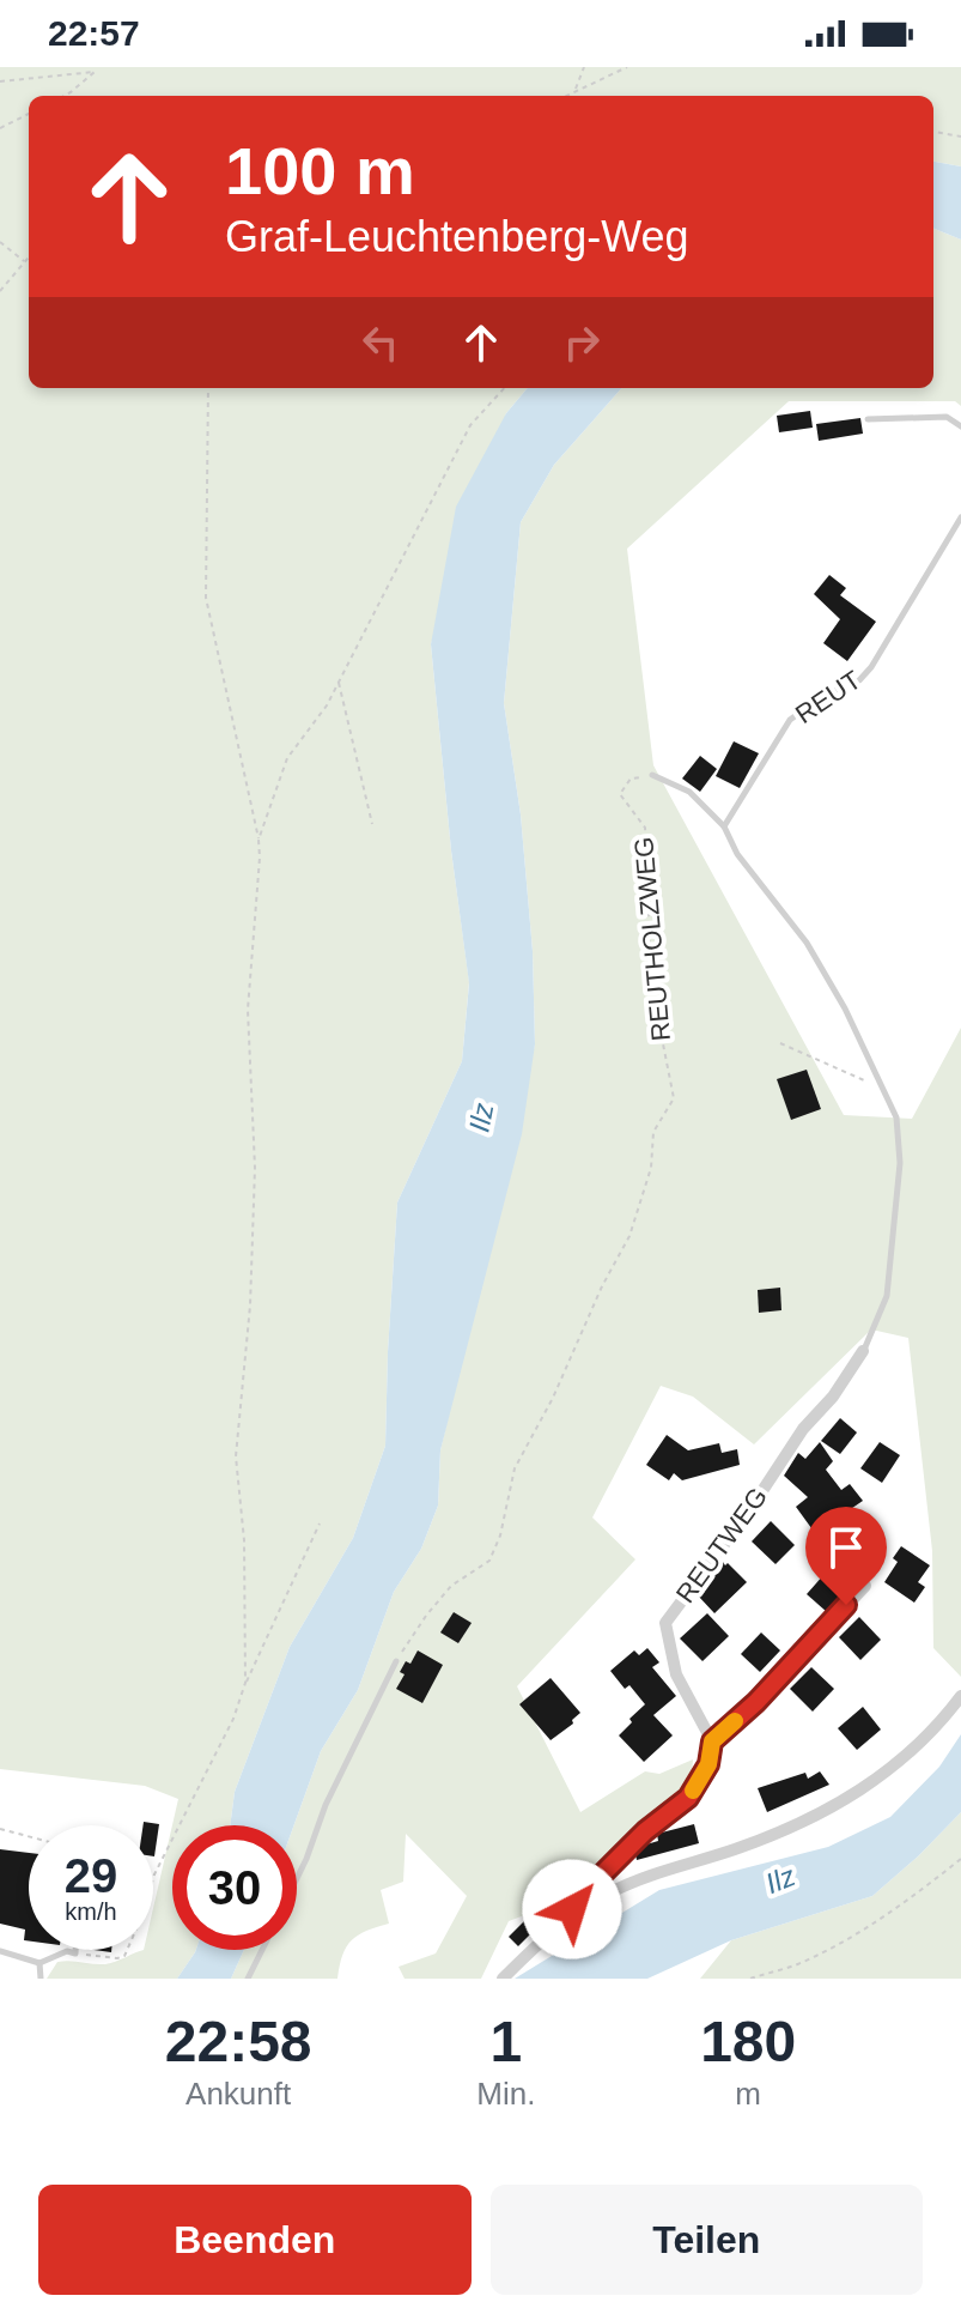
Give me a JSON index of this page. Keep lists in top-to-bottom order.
{
  "streets": {
    "street": ["REUTWEG"],
    "lane": ["REUT"],
    "path": ["REUTHOLZWEG"]
  },
  "water": ["Ilz"],
  "page": {
    "status": "22:57",
    "turn": ["100 m", "Graf-Leuchtenberg-Weg"],
    "speed": "29 km/h",
    "limit": "30",
    "eta": [
      "22:58",
      "Ankunft",
      "1",
      "Min.",
      "180",
      "m"
    ],
    "buttons": ["Beenden", "Teilen"]
  }
}
